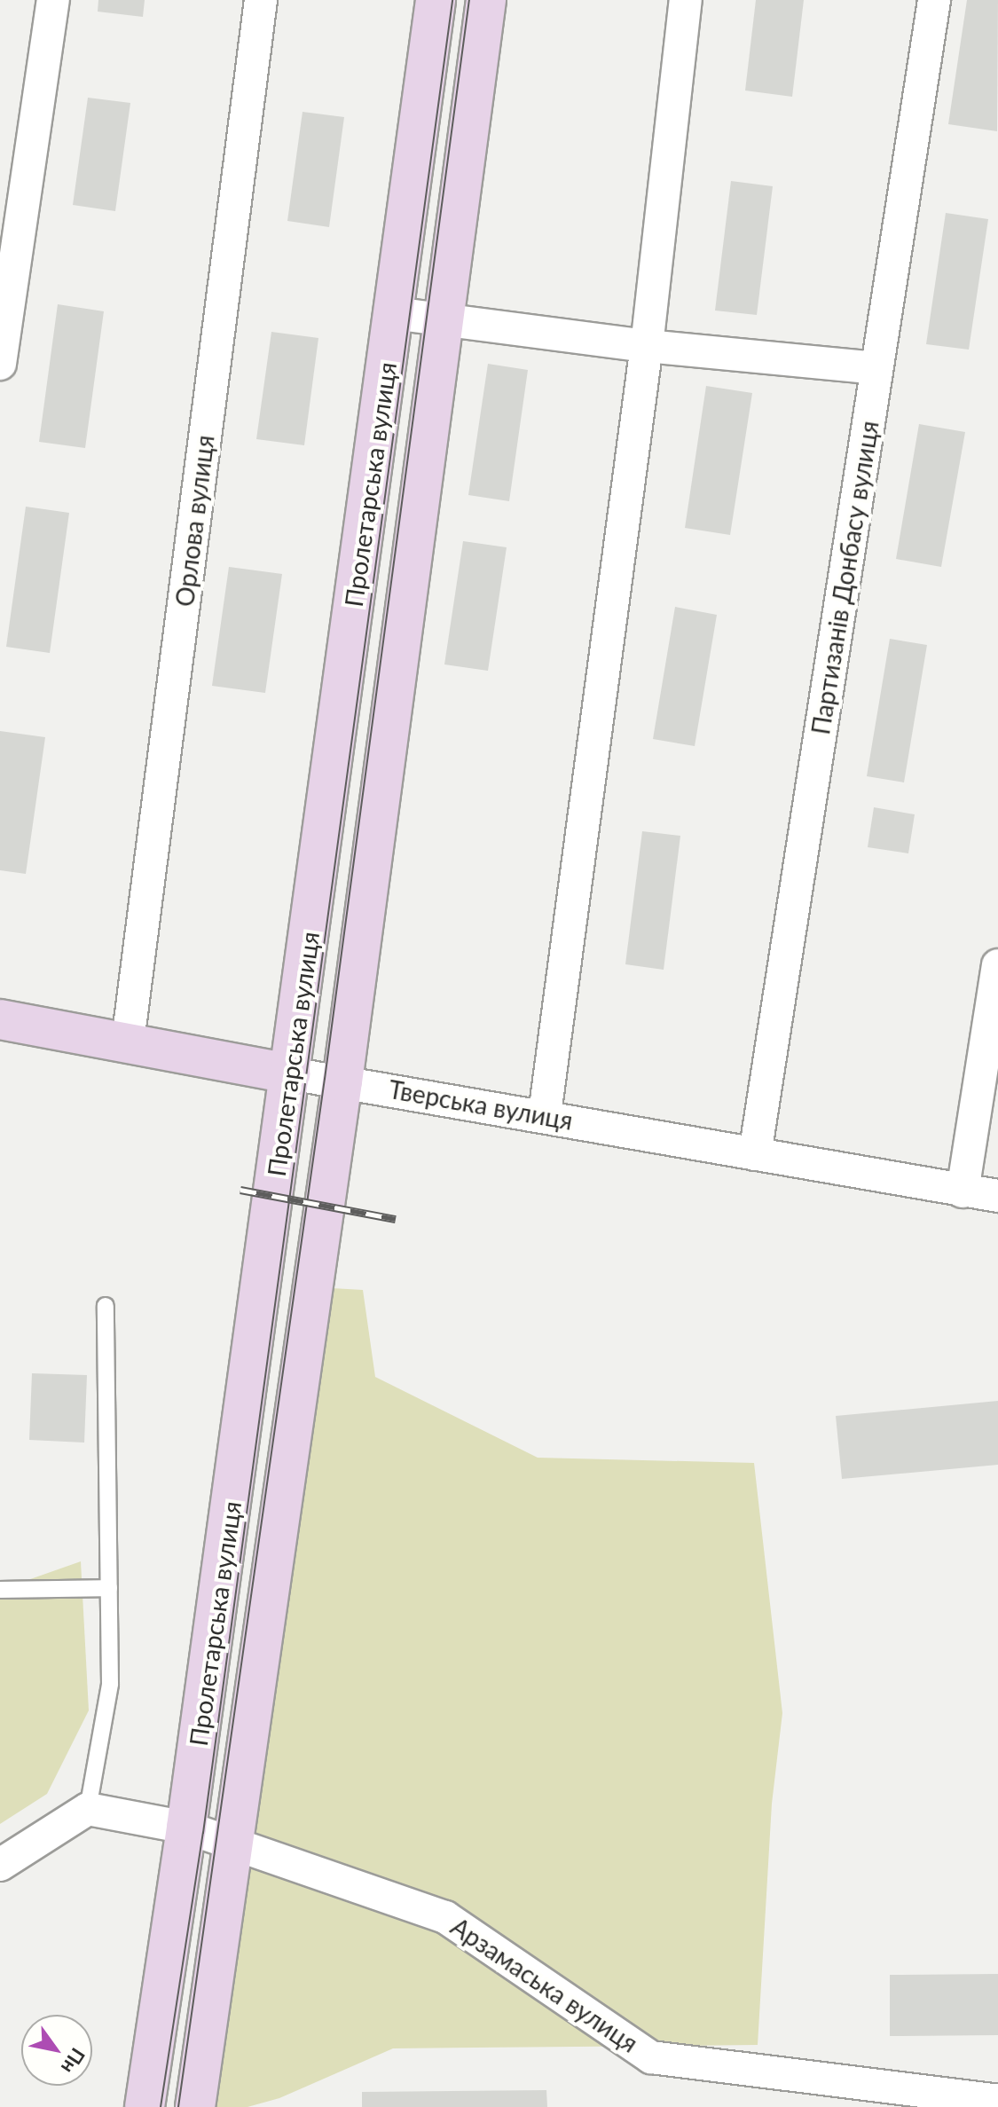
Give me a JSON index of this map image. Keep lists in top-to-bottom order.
{
  "streets": {
    "main road": ["Пролетарська вулиця", "Тверська вулиця"],
    "street": ["Орлова вулиця", "Партизанів Донбасу вулиця", "Арзамаська вулиця"]
  },
  "crossings": [
    ["Пролетарська вулиця", "Тверська вулиця"],
    ["Пролетарська вулиця", "Арзамаська вулиця"],
    ["Орлова вулиця", "Тверська вулиця"],
    ["Партизанів Донбасу вулиця", "Тверська вулиця"]
  ],
  "north": "bottom right"
}
